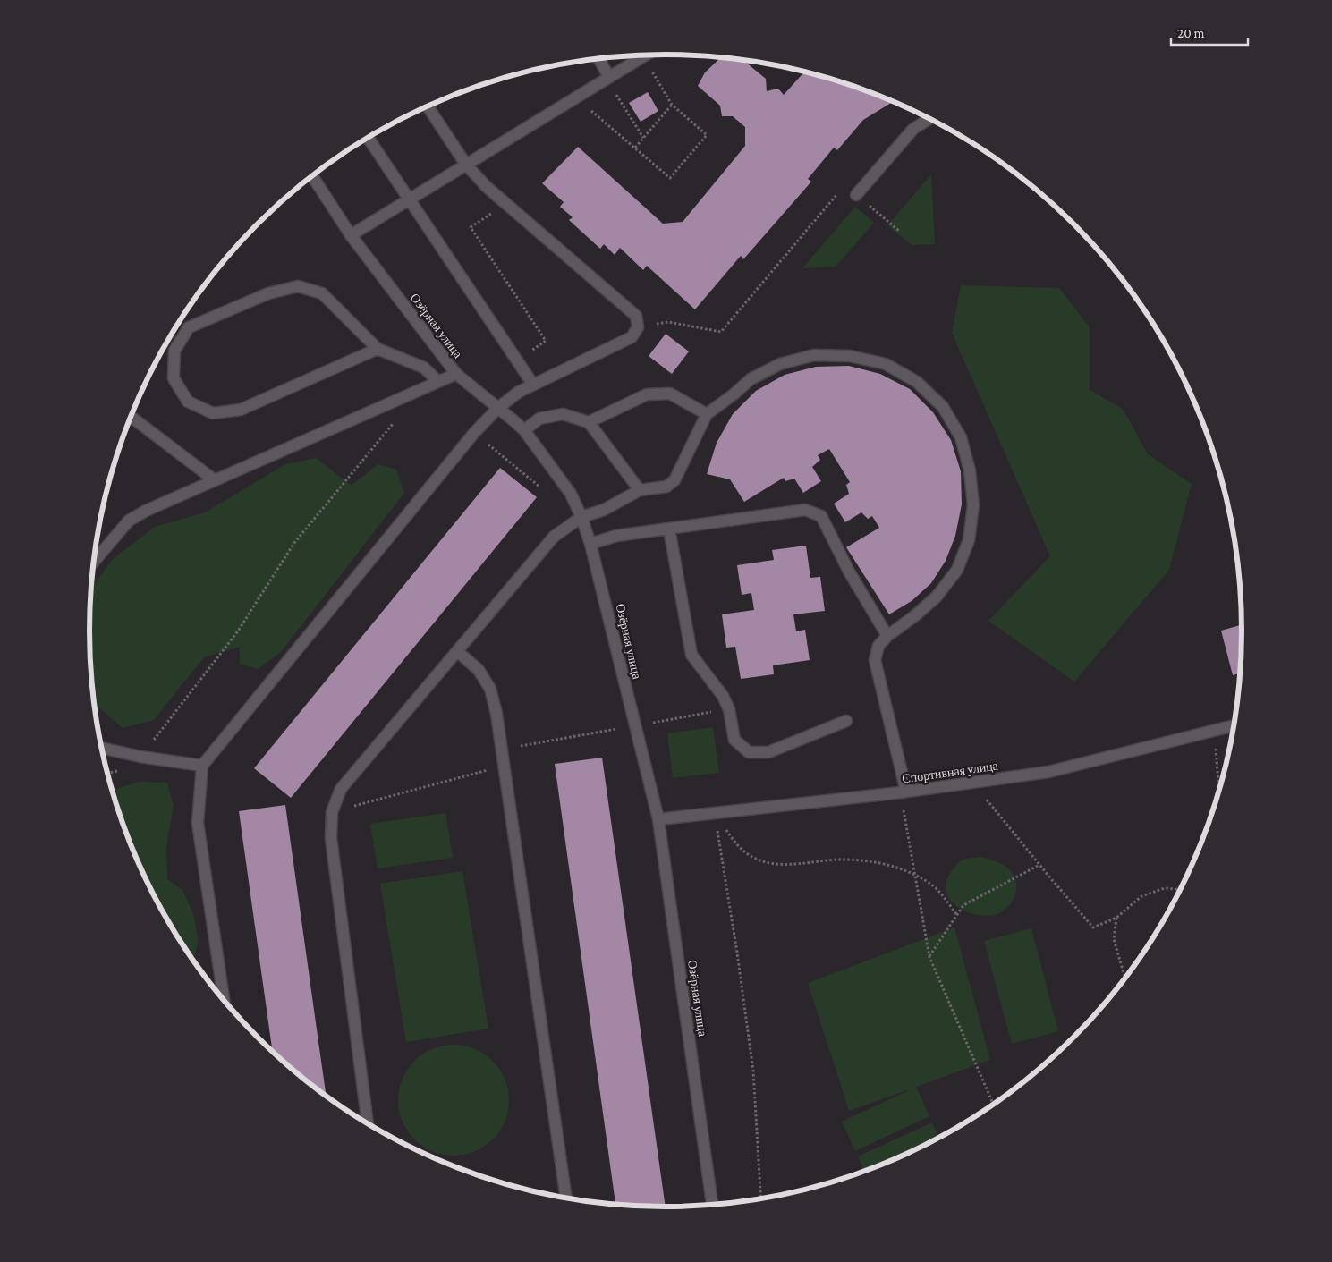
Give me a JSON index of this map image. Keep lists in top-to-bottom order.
{
  "streets": {
    "street": ["Озёрная улица", "Спортивная улица"]
  },
  "crossings": [
    ["Озёрная улица", "Спортивная улица"]
  ],
  "scale_bar": "20 m"
}
